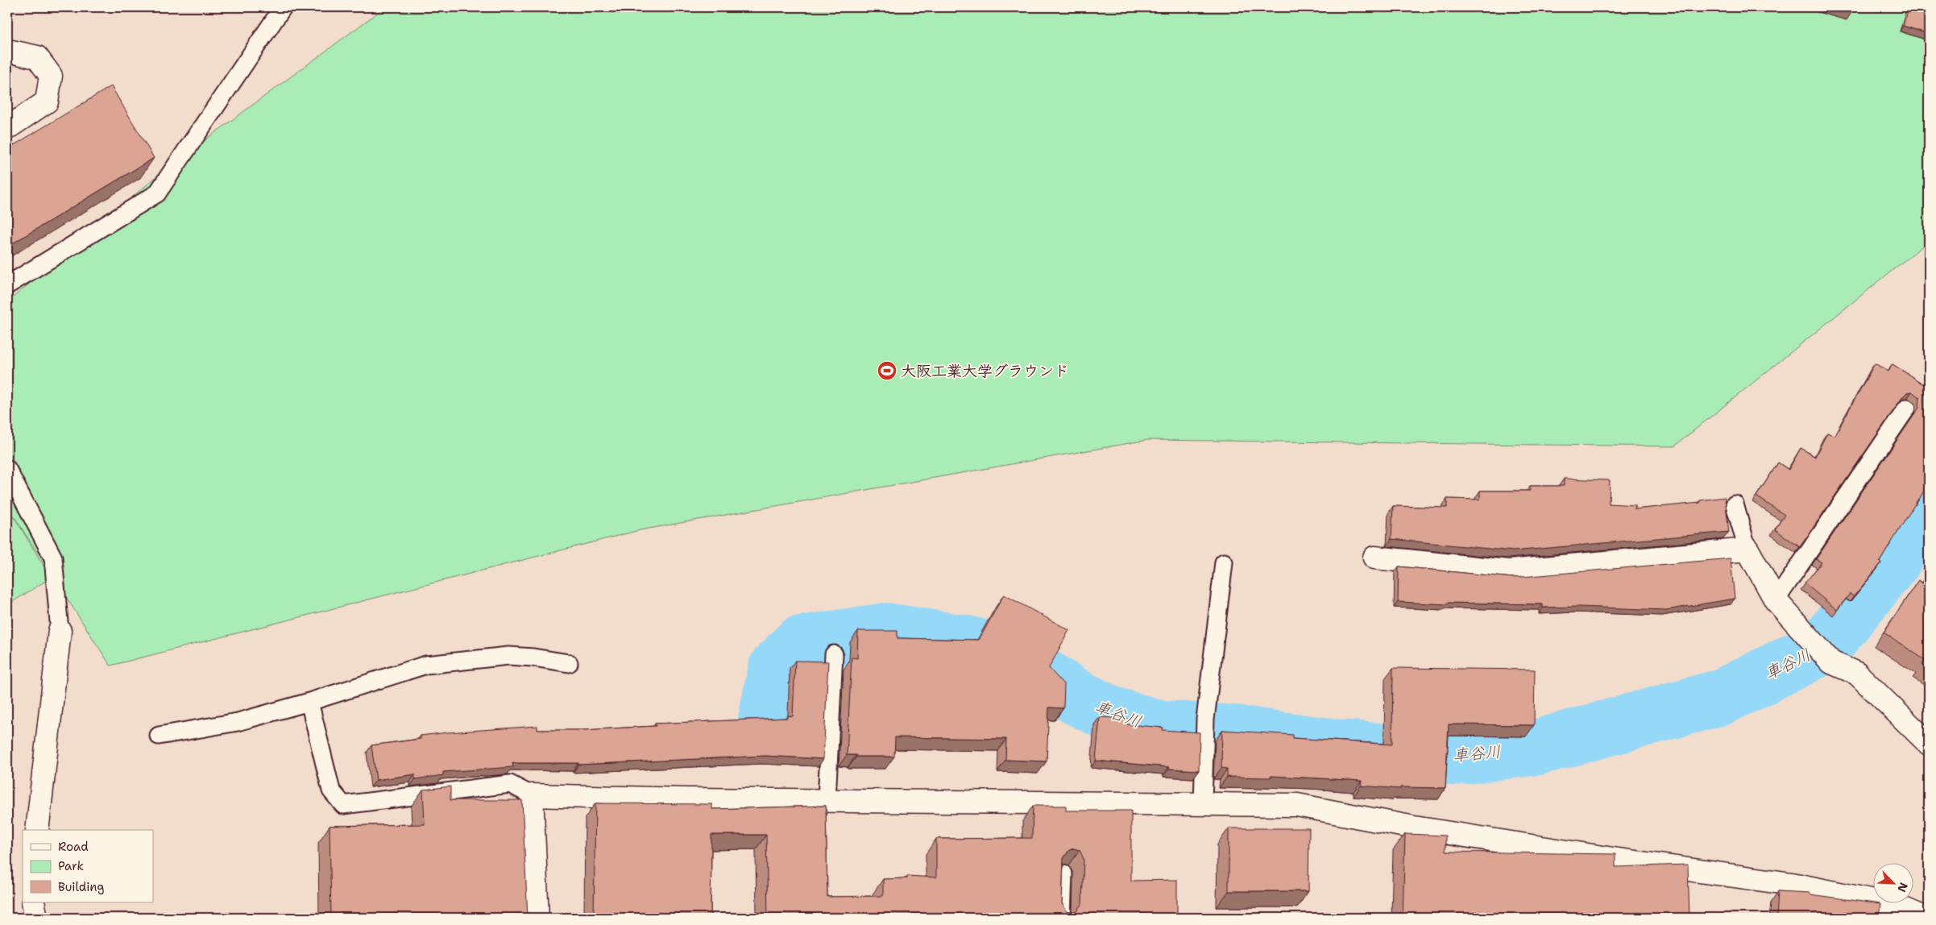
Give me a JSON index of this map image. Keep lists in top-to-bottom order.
{
  "water": ["車谷川"],
  "places": {
    "sports": ["大阪工業大学グラウンド"]
  },
  "legend": ["Road", "Park", "Building"],
  "north": "bottom right"
}
